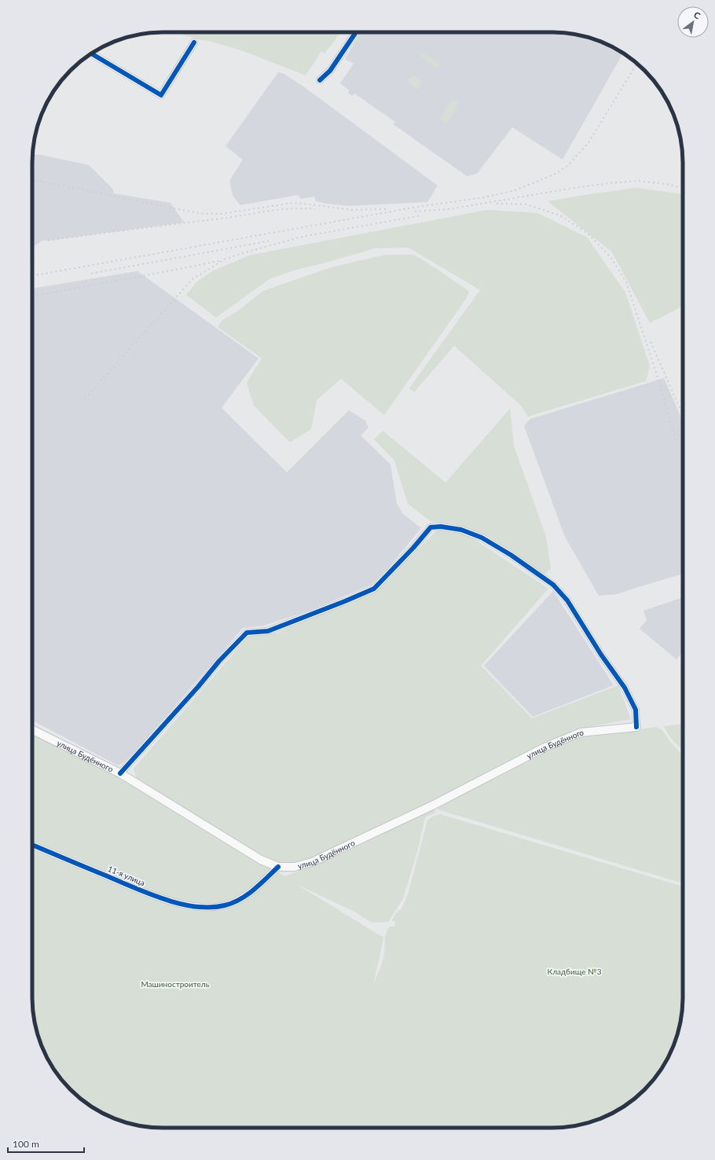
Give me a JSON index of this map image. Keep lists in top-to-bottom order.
{
  "streets": {
    "main road": ["улица Будённого"],
    "street": ["11-я улица"]
  },
  "crossings": [
    ["улица Будённого", "11-я улица"]
  ],
  "parks": ["Кладбище №3", "Машиностроитель"],
  "scale_bar": "100 m",
  "north": "top right"
}
